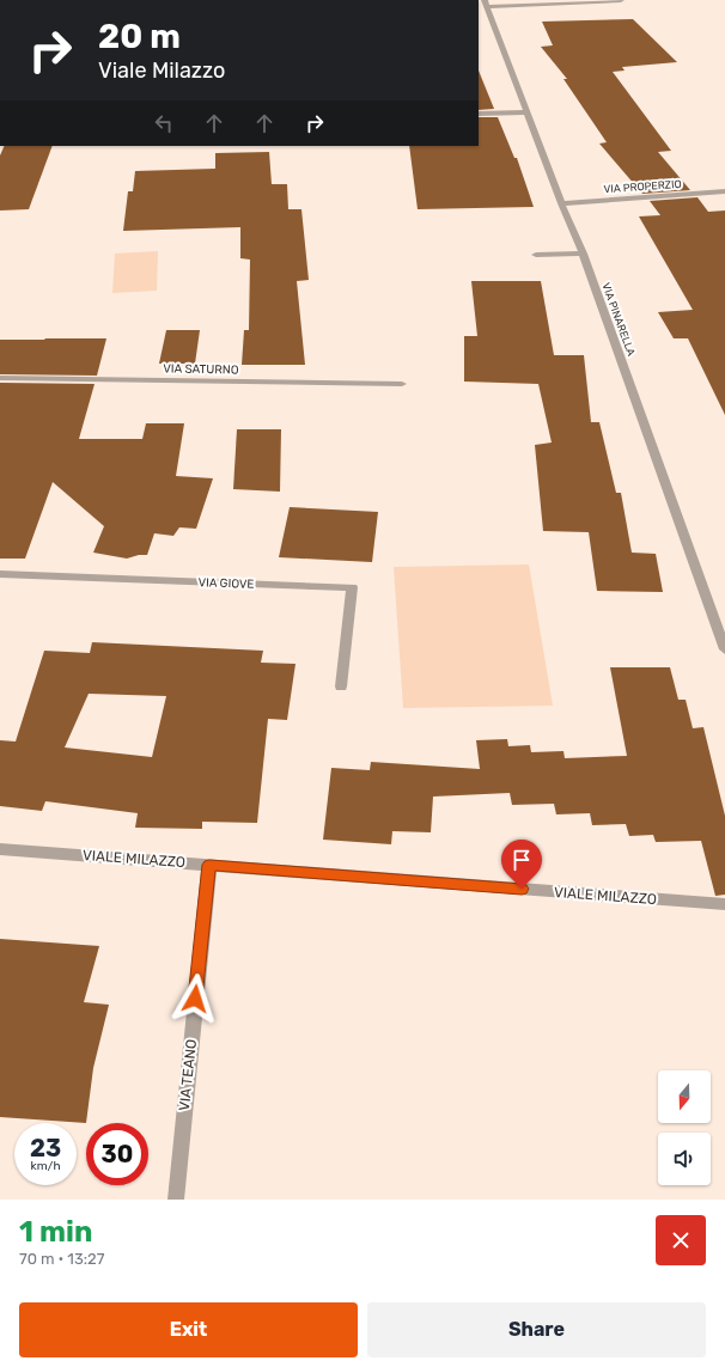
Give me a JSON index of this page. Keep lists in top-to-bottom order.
{
  "streets": {
    "street": [
      "VIA PROPERZIO",
      "VIA PINARELLA",
      "VIA SATURNO",
      "VIA GIOVE",
      "VIALE MILAZZO",
      "VIA TEANO"
    ]
  },
  "crossings": [
    ["VIA PROPERZIO", "VIA PINARELLA"],
    ["VIALE MILAZZO", "VIA TEANO"]
  ],
  "north": "bottom",
  "page": {
    "turn": ["20 m", "Viale Milazzo"],
    "speed": "23 km/h",
    "limit": "30",
    "heading": ["1 min", "70 m · 13:27"],
    "buttons": ["Exit", "Share"]
  }
}
